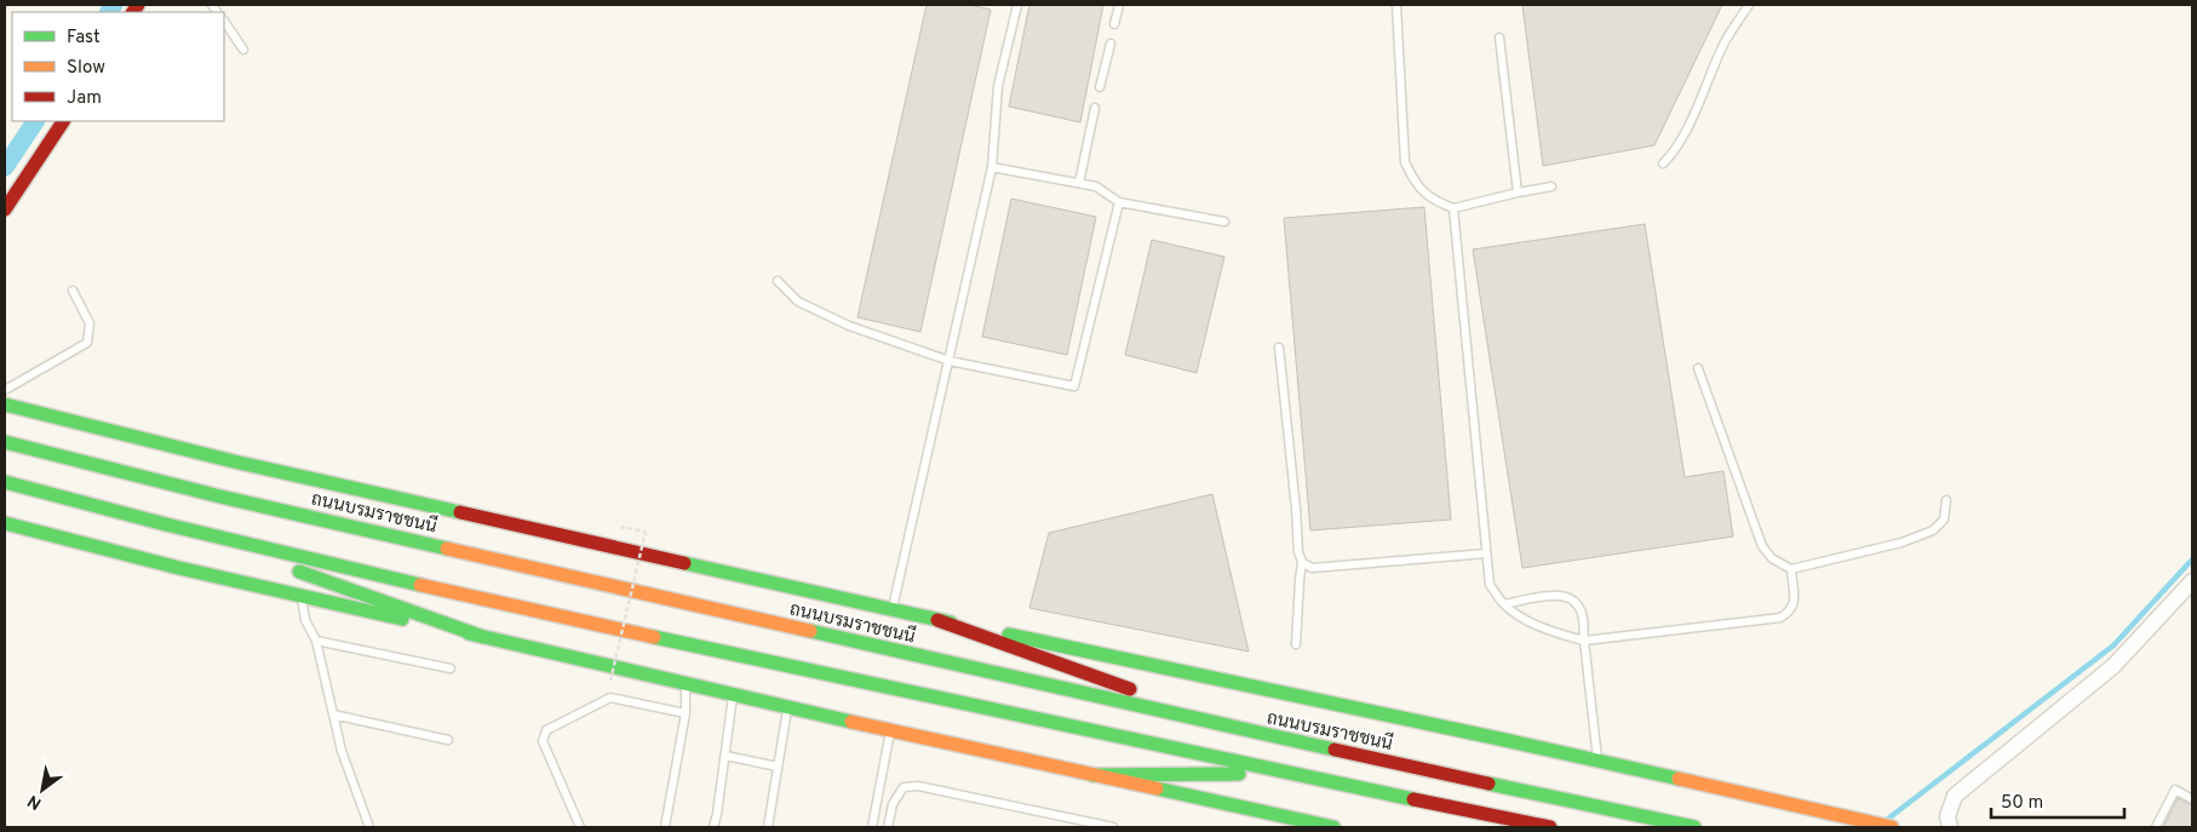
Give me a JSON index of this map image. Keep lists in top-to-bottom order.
{
  "streets": {
    "main road": ["ถนนบรมราชชนนี"]
  },
  "legend": ["Fast", "Slow", "Jam"],
  "scale_bar": "50 m",
  "north": "bottom left"
}
